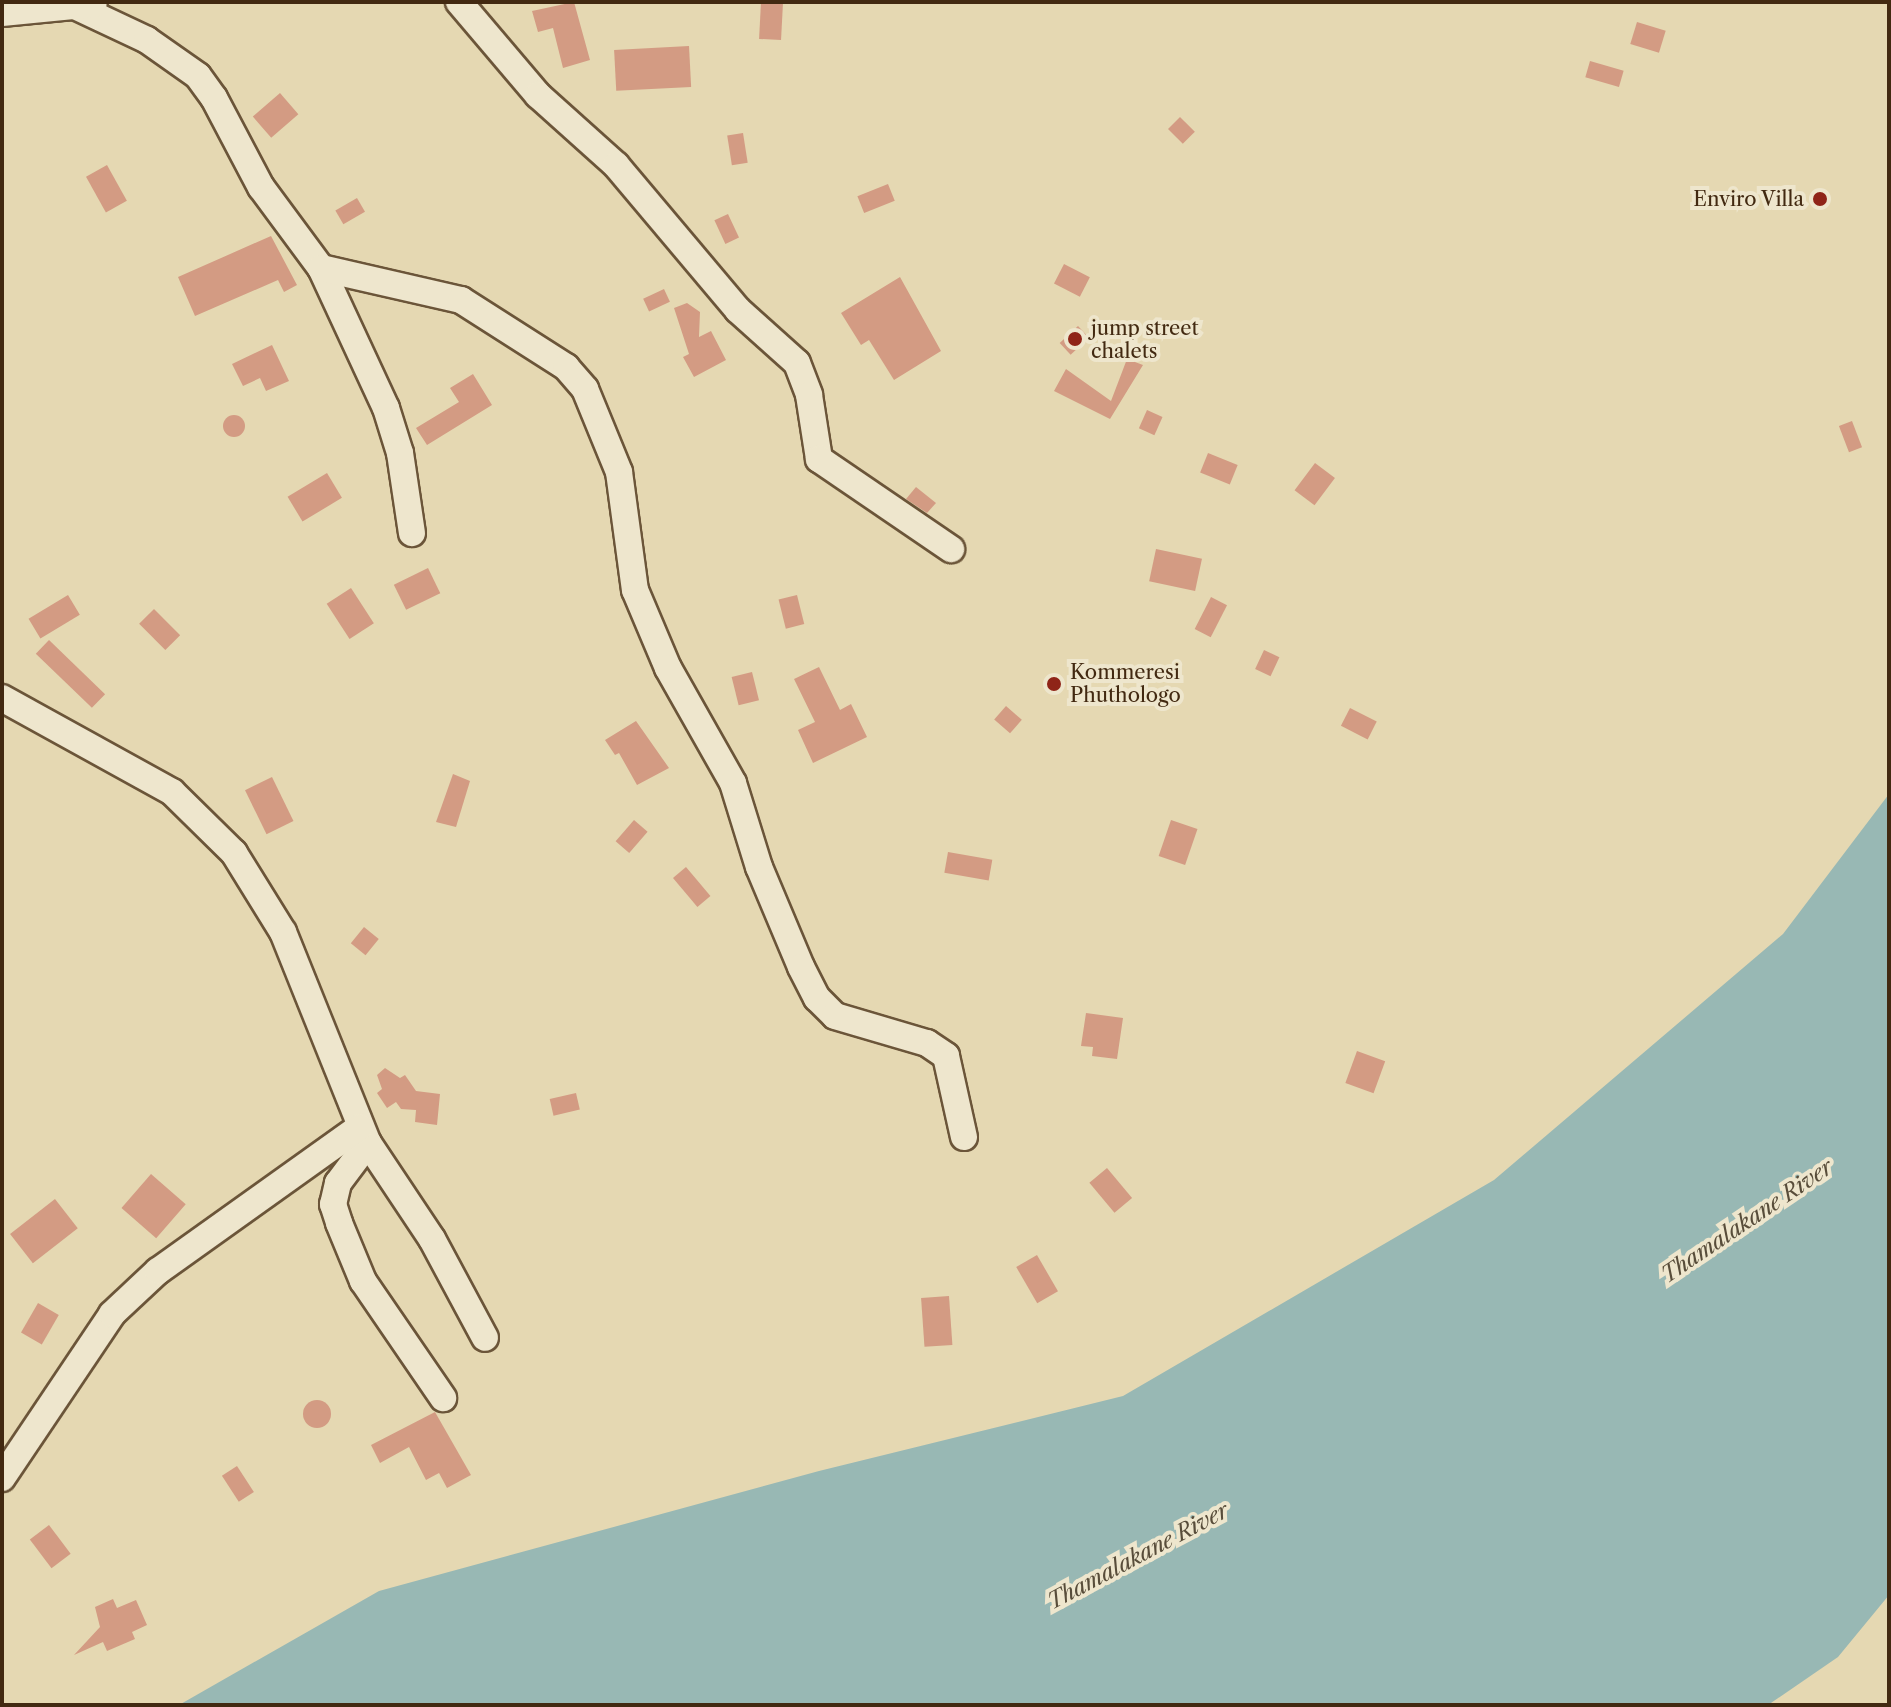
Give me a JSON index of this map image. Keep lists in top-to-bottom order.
{
  "water": ["Thamalakane River"],
  "places": ["Enviro Villa", "jump street chalets", "Kommeresi Phuthologo"]
}
